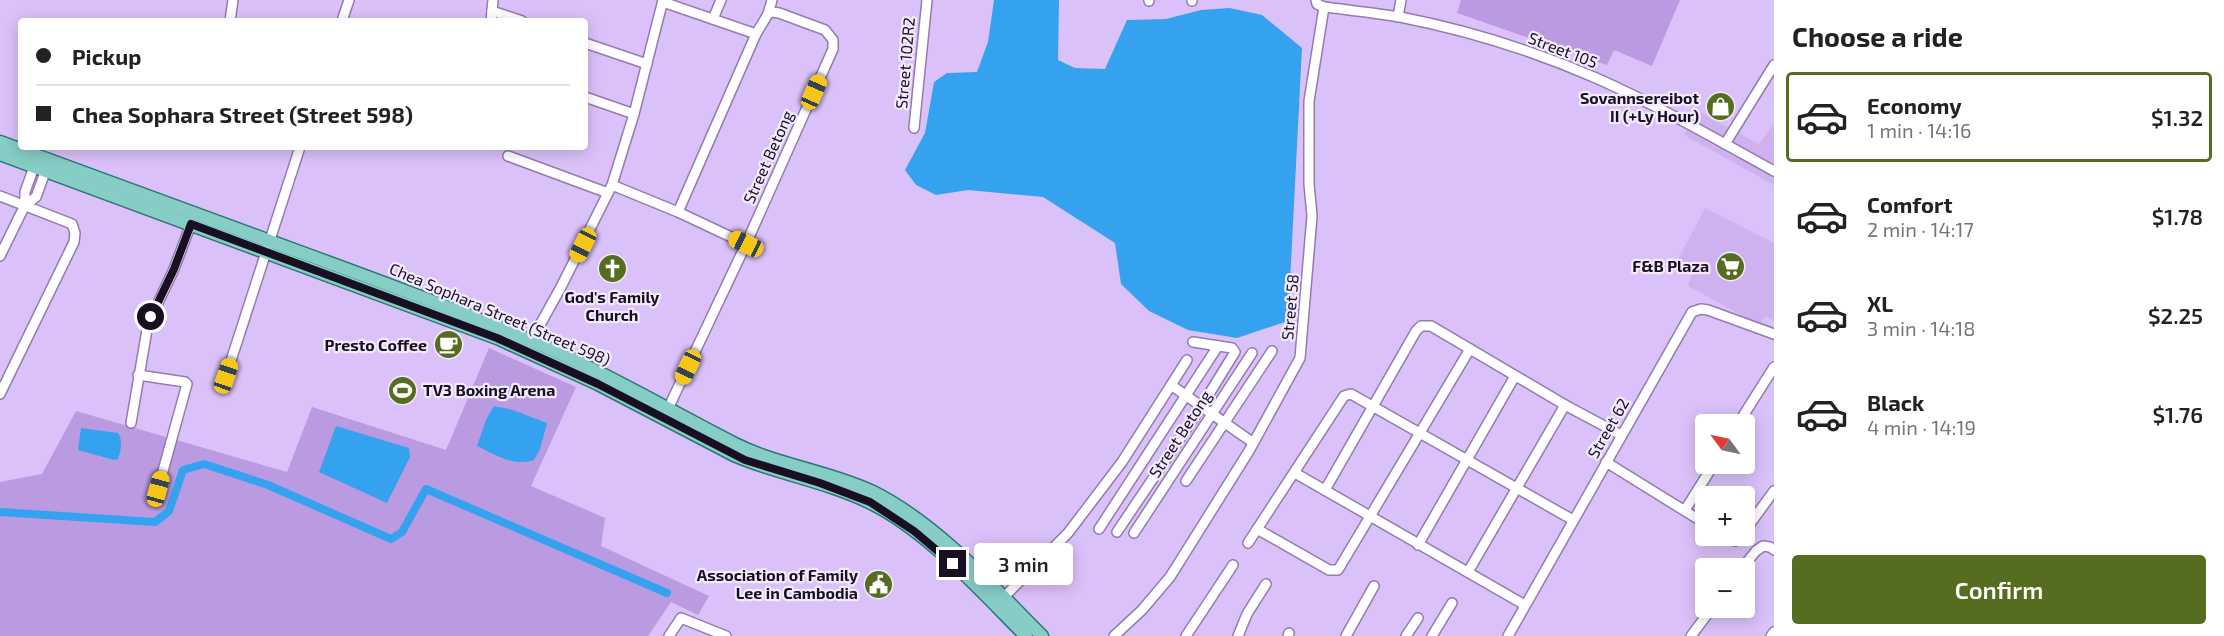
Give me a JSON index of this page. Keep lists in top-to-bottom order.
{
  "streets": {
    "main road": ["Chea Sophara Street (Street 598)"],
    "street": [
      "Street 105",
      "Street 102R2",
      "Street Betong",
      "Street 58",
      "Street 62"
    ]
  },
  "crossings": [
    ["Street 105", "Street 58"],
    ["Street Betong", "Chea Sophara Street (Street 598)"]
  ],
  "places": {
    "shop": ["Sovannsereibot II (+Ly Hour)"],
    "supermarket": ["F&B Plaza"],
    "church": ["God's Family Church"],
    "cafe": ["Presto Coffee"],
    "sports": ["TV3 Boxing Arena"],
    "public building": ["Association of Family Lee in Cambodia"]
  },
  "north": "top left",
  "page": {
    "heading": "Choose a ride",
    "banner": ["Pickup", "Chea Sophara Street (Street 598)"],
    "list": [
      {
        "name": "Economy",
        "note": "1 min · 14:16",
        "value": "$1.32"
      },
      {
        "name": "Comfort",
        "note": "2 min · 14:17",
        "value": "$1.78"
      },
      {
        "name": "XL",
        "note": "3 min · 14:18",
        "value": "$2.25"
      },
      {
        "name": "Black",
        "note": "4 min · 14:19",
        "value": "$1.76"
      }
    ],
    "map_buttons": ["+", "−"],
    "bubble": "3 min",
    "buttons": "Confirm"
  }
}
